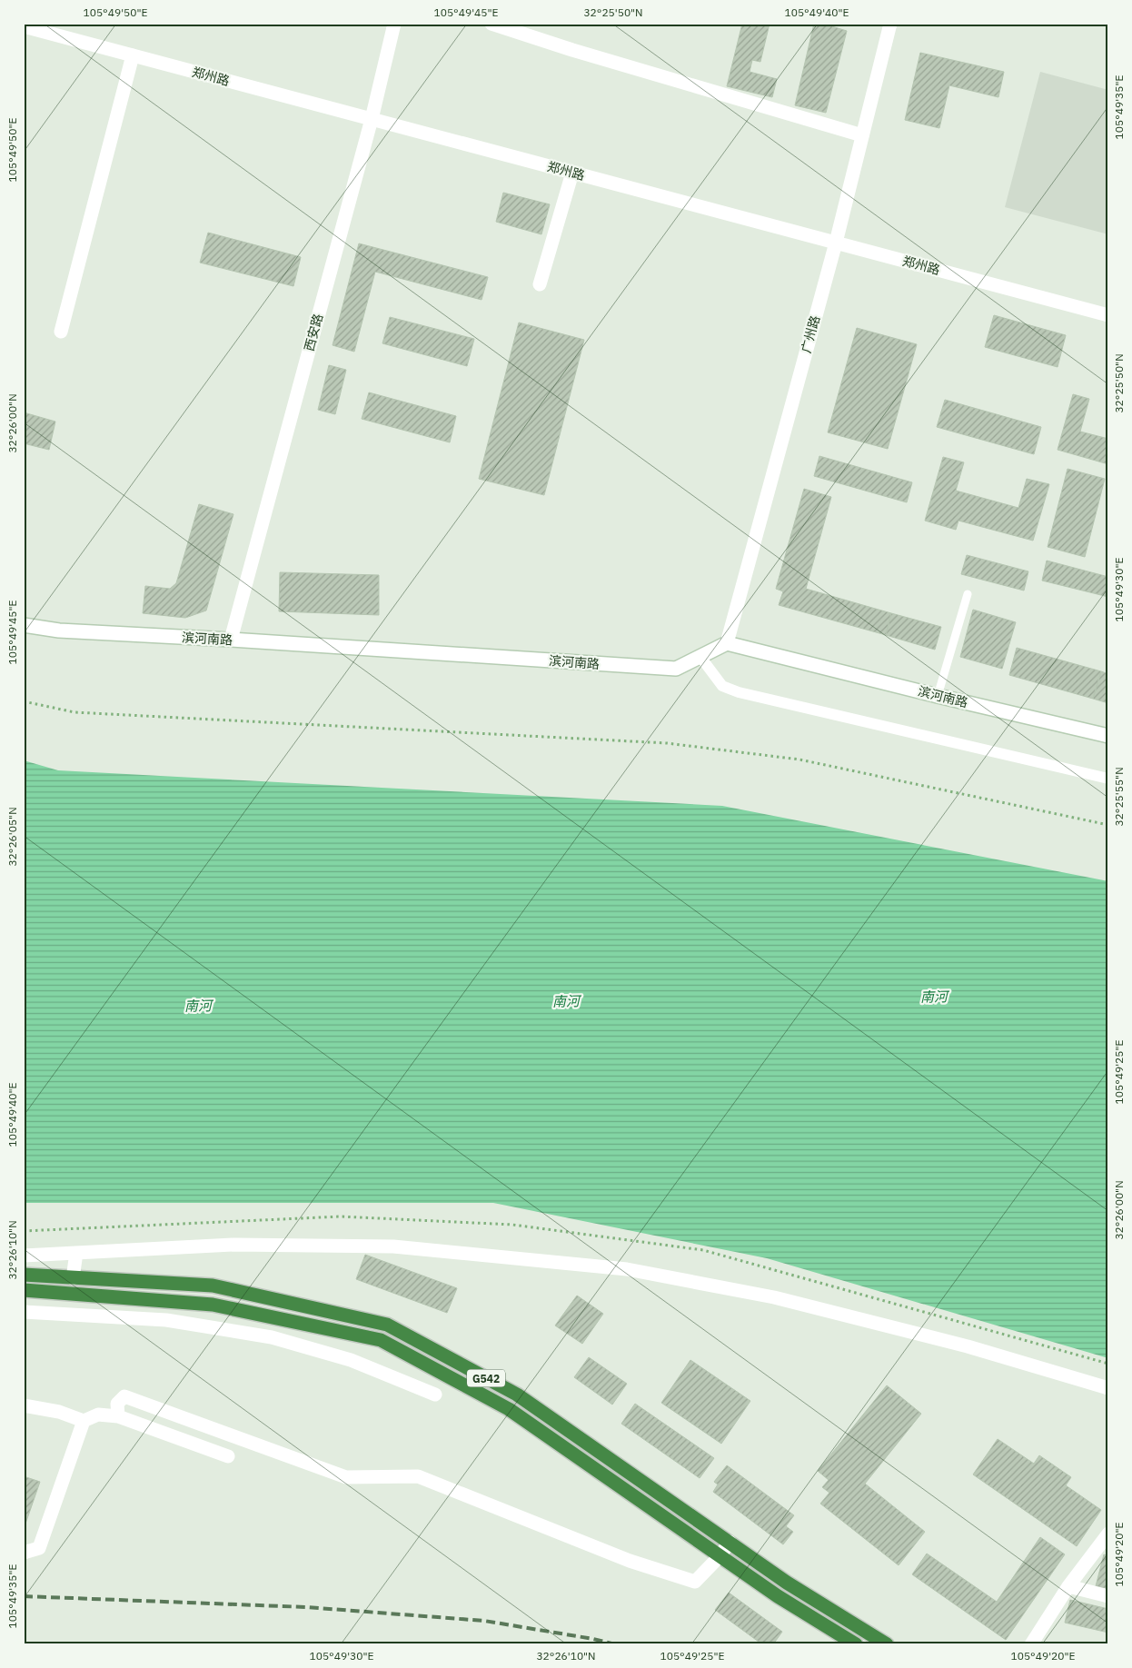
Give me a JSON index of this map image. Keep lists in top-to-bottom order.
{
  "streets": {
    "highway": ["G542"],
    "street": [
      "郑州路",
      "西安路",
      "广州路",
      "滨河南路"
    ]
  },
  "crossings": [
    ["郑州路", "西安路"],
    ["郑州路", "广州路"],
    ["西安路", "滨河南路"],
    ["广州路", "滨河南路"]
  ],
  "water": ["南河"],
  "coordinates": [
    "105°49'50\"E",
    "105°49'45\"E",
    "32°25'50\"N",
    "105°49'40\"E",
    "105°49'35\"E",
    "32°26'00\"N",
    "105°49'30\"E",
    "32°25'55\"N",
    "32°26'05\"N",
    "105°49'25\"E",
    "32°26'10\"N",
    "105°49'20\"E"
  ]
}
